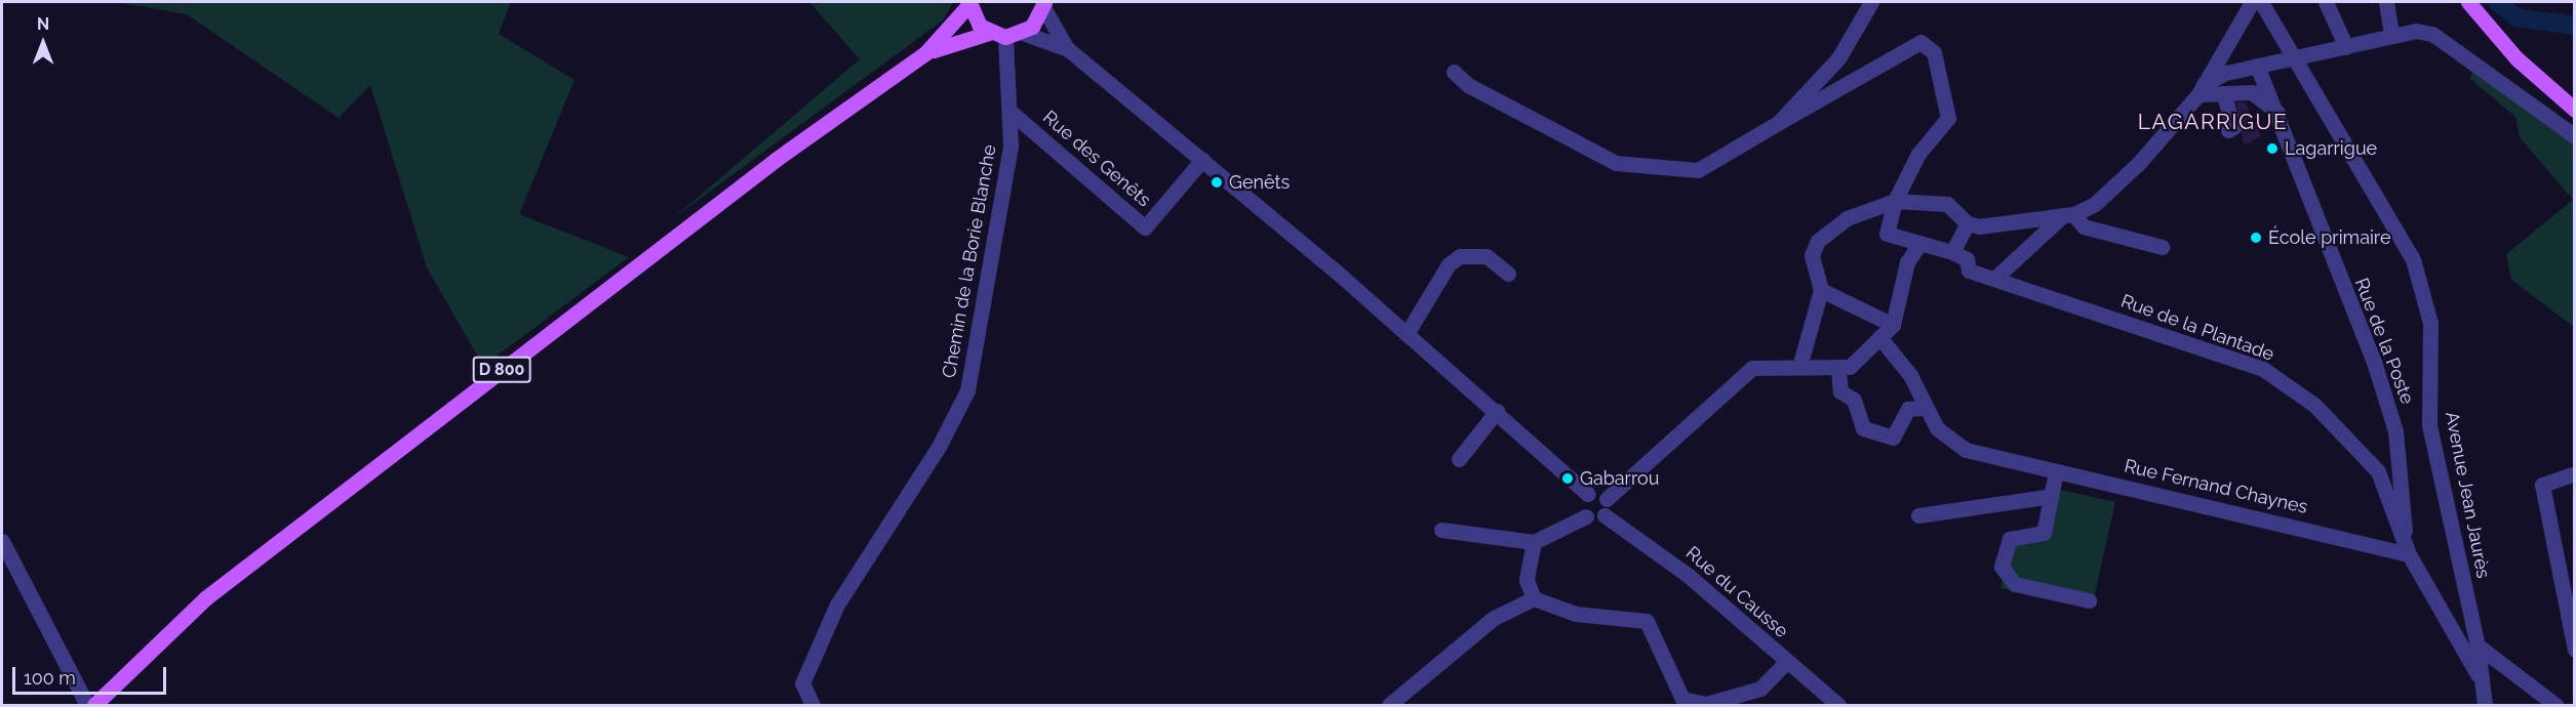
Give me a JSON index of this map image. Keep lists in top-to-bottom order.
{
  "streets": {
    "main road": ["D 800"],
    "street": [
      "Rue des Genêts",
      "Chemin de la Borie Blanche",
      "Rue de la Plantade",
      "Rue de la Poste",
      "Rue Fernand Chaynes",
      "Avenue Jean Jaurès",
      "Rue du Causse"
    ]
  },
  "crossings": [
    ["Rue des Genêts", "Chemin de la Borie Blanche"],
    ["Rue de la Plantade", "Rue de la Poste"],
    ["Rue de la Plantade", "Rue Fernand Chaynes"]
  ],
  "districts": ["LAGARRIGUE"],
  "places": [
    "Lagarrigue",
    "Genêts",
    "École primaire",
    "Gabarrou"
  ],
  "scale_bar": "100 m",
  "north": "top"
}
